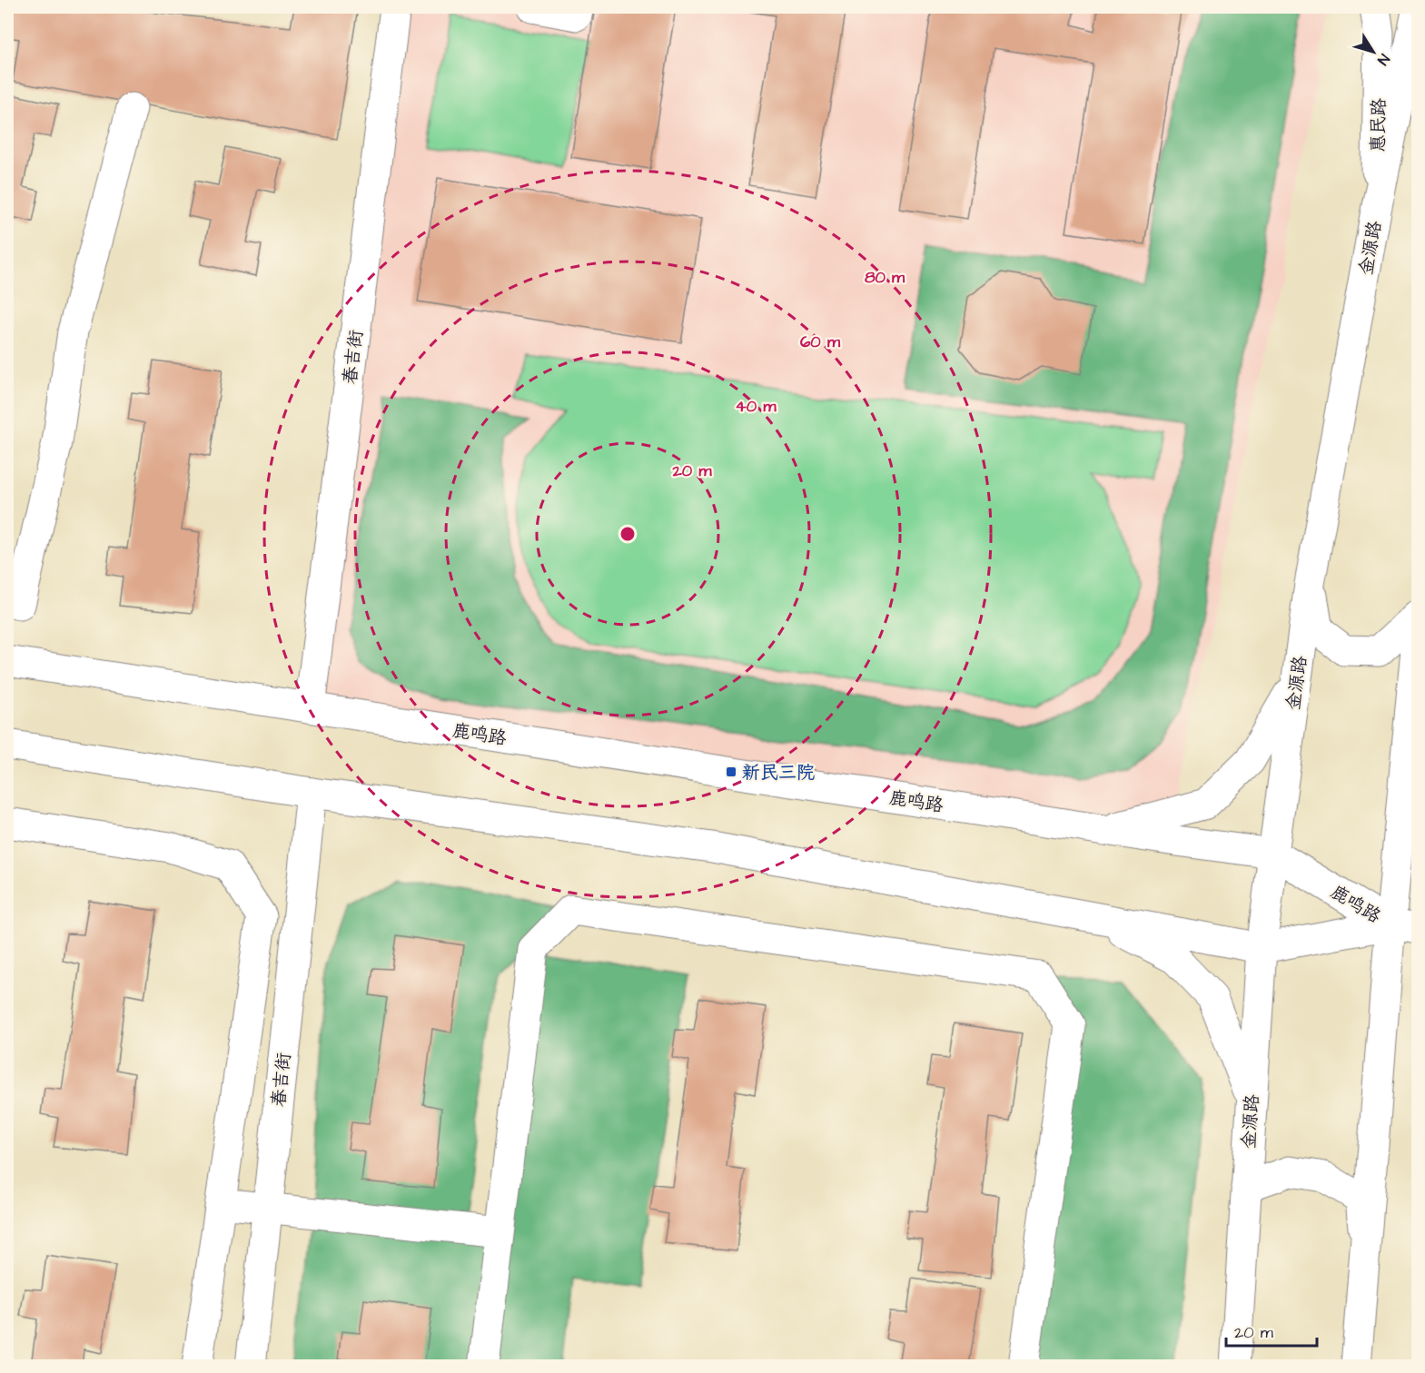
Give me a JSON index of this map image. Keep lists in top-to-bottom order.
{
  "streets": {
    "main road": [
      "惠民路",
      "金源路",
      "春吉街",
      "鹿鸣路"
    ]
  },
  "crossings": [
    ["惠民路", "金源路"],
    ["金源路", "鹿鸣路"],
    ["春吉街", "鹿鸣路"]
  ],
  "places": {
    "transit": ["新民三院"]
  },
  "scale_bar": "20 m",
  "north": "bottom right",
  "rings": [
    "80 m",
    "60 m",
    "40 m",
    "20 m"
  ]
}
